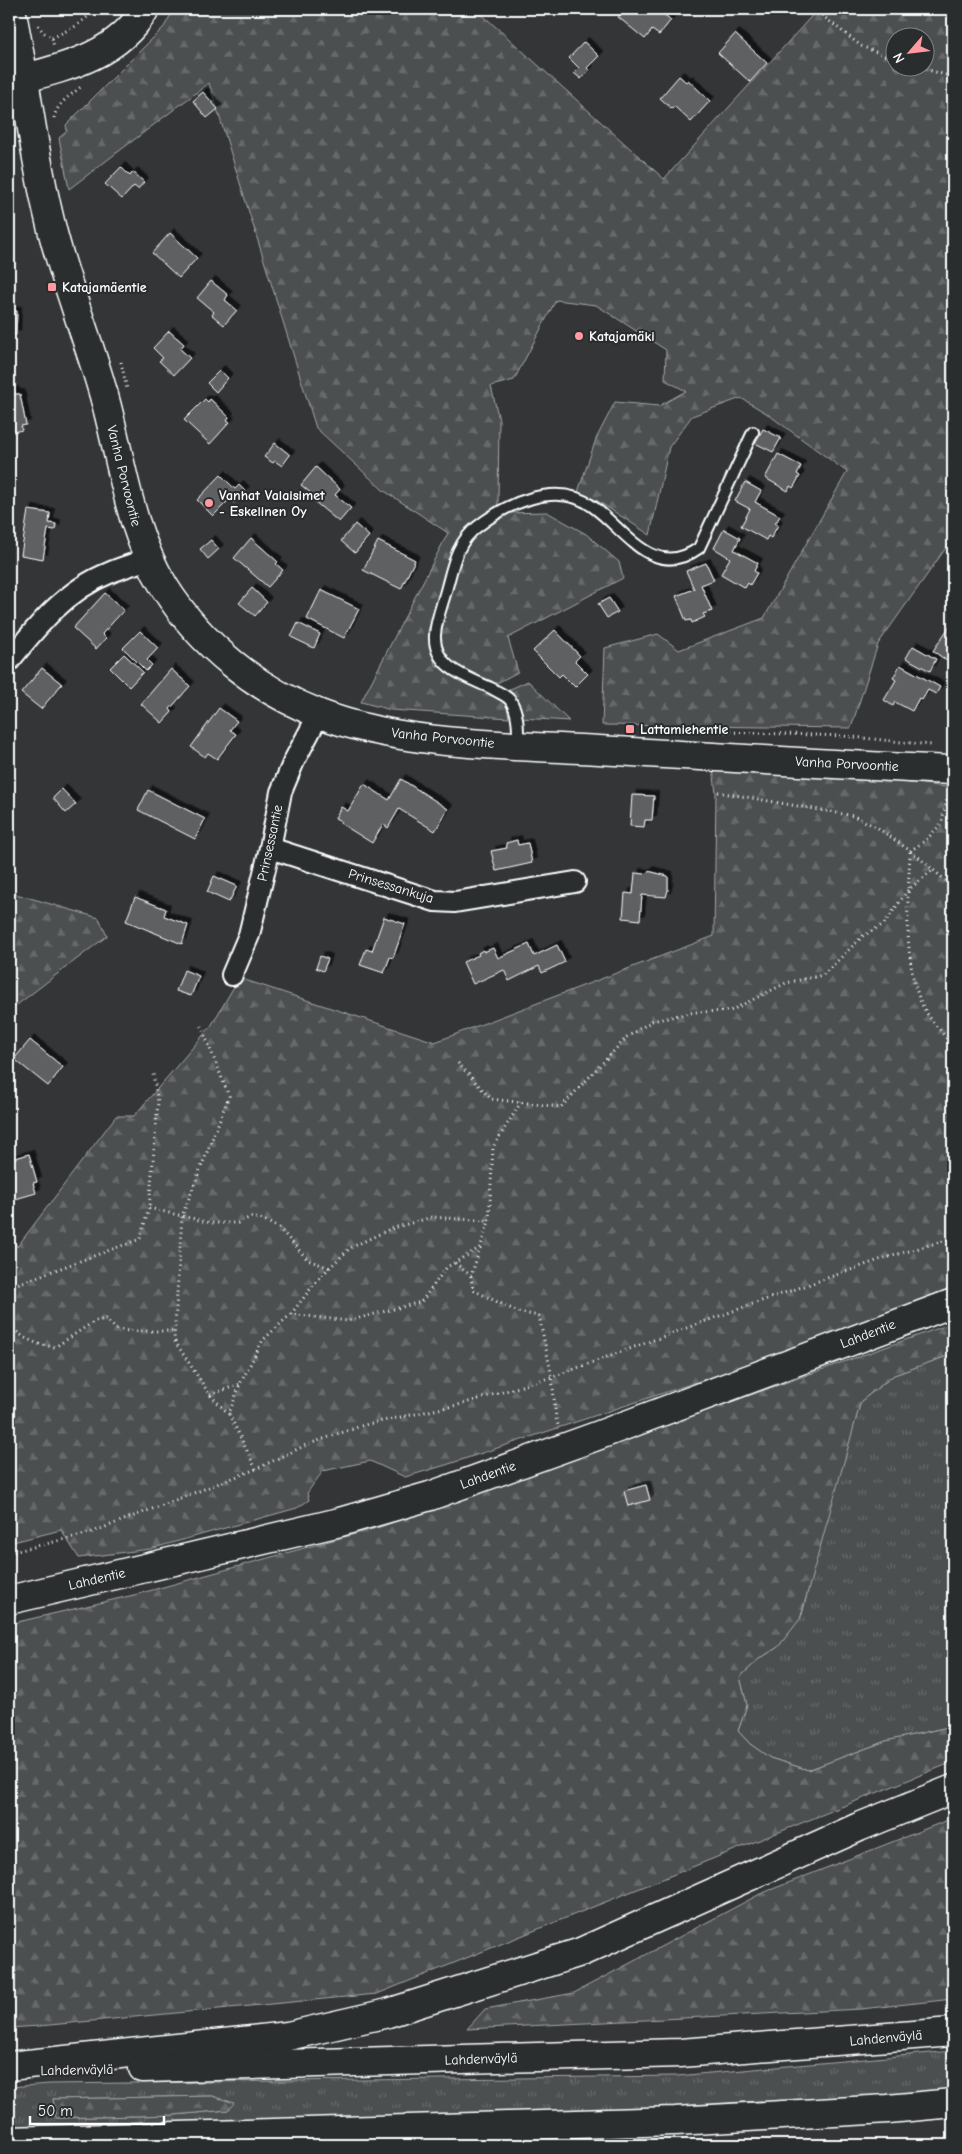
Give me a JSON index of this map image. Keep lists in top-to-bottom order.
{
  "streets": {
    "main road": ["Vanha Porvoontie", "Lahdentie", "Lahdenväylä"],
    "street": ["Prinsessantie", "Prinsessankuja"]
  },
  "crossings": [
    ["Vanha Porvoontie", "Prinsessantie"],
    ["Prinsessantie", "Prinsessankuja"]
  ],
  "places": {
    "transit": ["Katajamäentie", "Lattamiehentie"],
    "other": ["Katajamäki", "Vanhat Valaisimet - Eskelinen Oy"]
  },
  "scale_bar": "50 m",
  "north": "bottom left"
}
